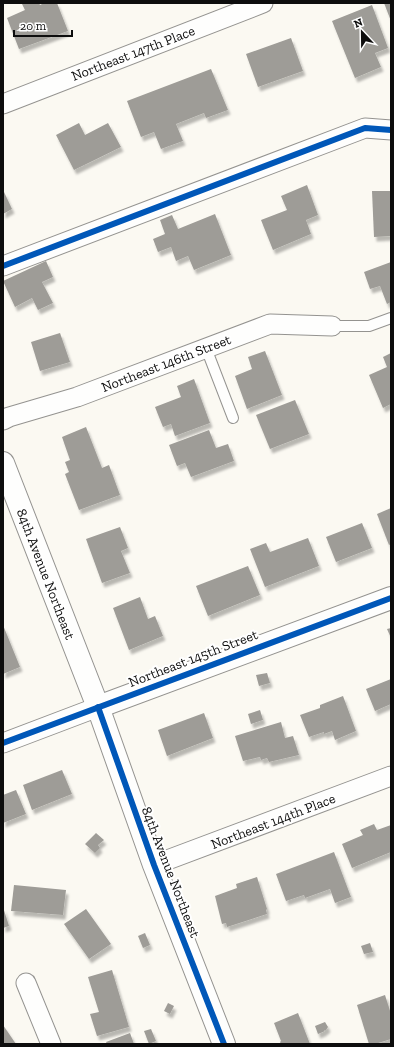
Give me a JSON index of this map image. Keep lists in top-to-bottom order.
{
  "streets": {
    "street": [
      "Northeast 147th Place",
      "Northeast 146th Street",
      "84th Avenue Northeast",
      "Northeast 145th Street",
      "Northeast 144th Place"
    ]
  },
  "crossings": [
    ["84th Avenue Northeast", "Northeast 145th Street"],
    ["84th Avenue Northeast", "Northeast 144th Place"]
  ],
  "scale_bar": "20 m",
  "north": "top"
}
